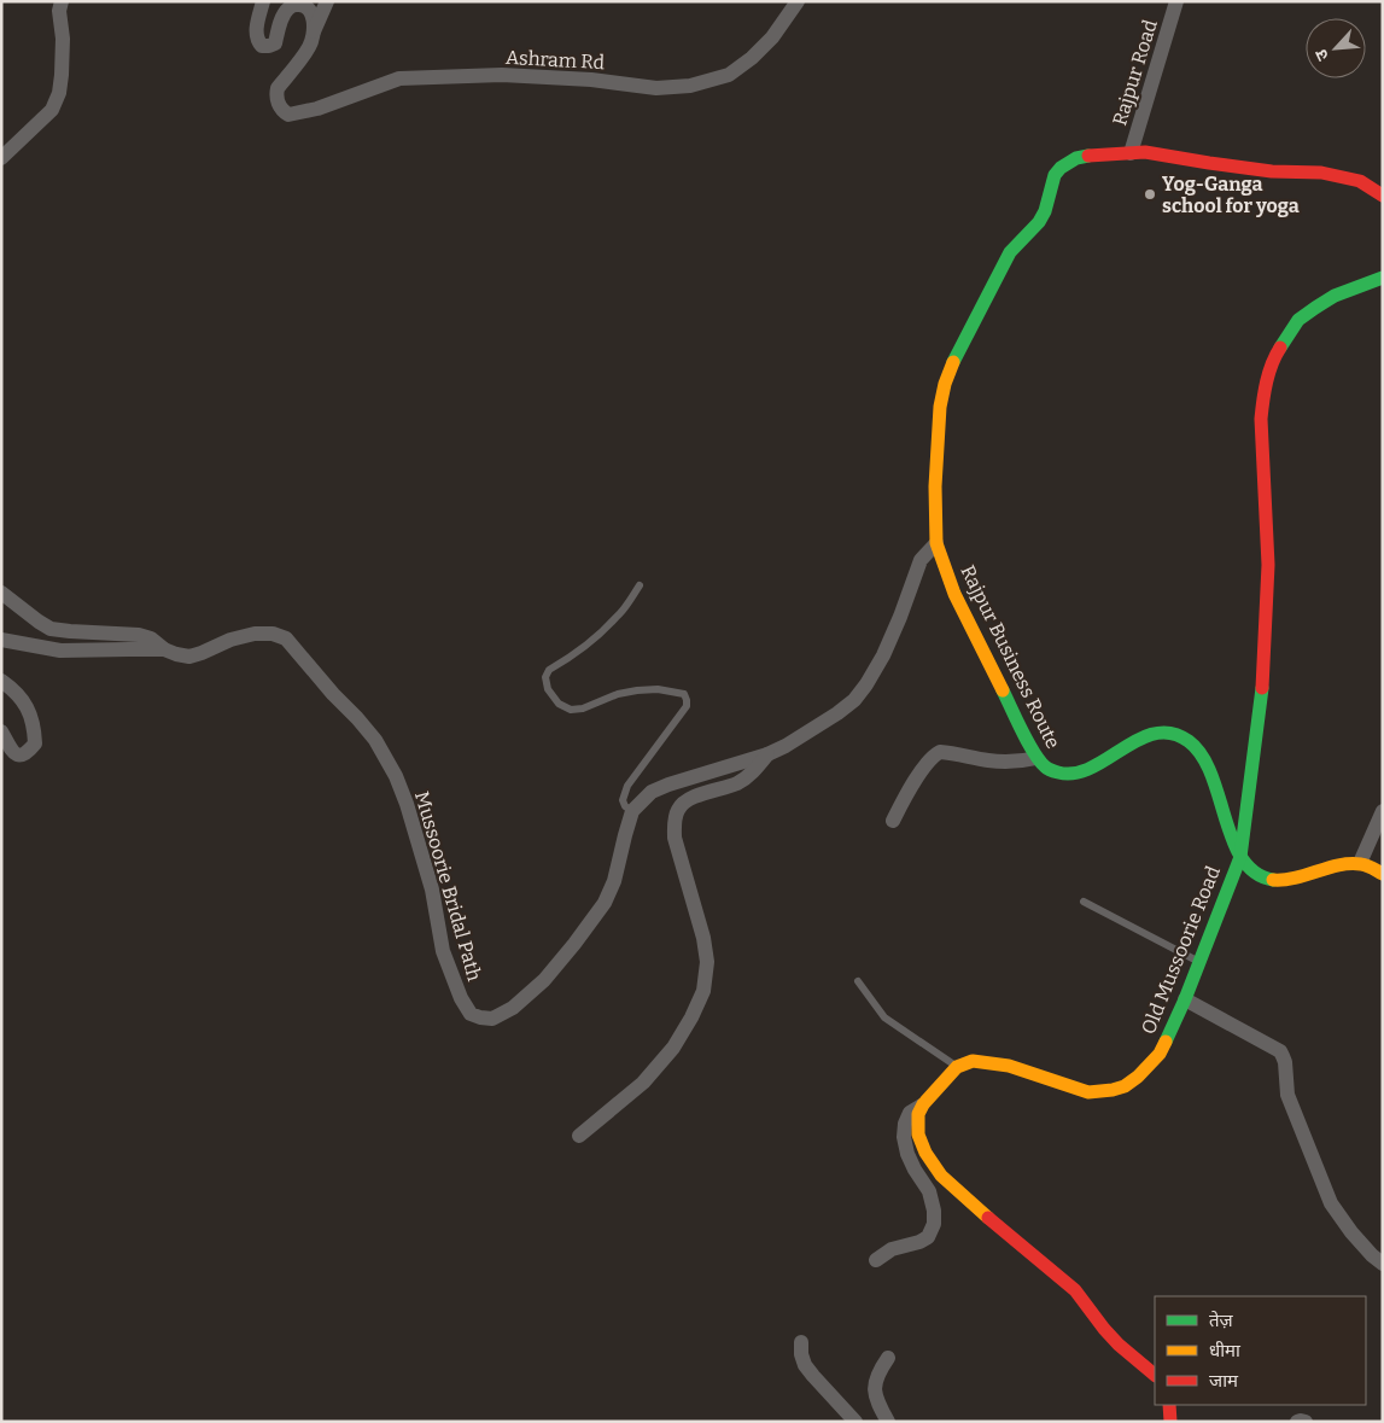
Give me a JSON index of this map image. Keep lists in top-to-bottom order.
{
  "streets": {
    "main road": ["Rajpur Business Route", "Old Mussoorie Road"],
    "street": ["Ashram Rd", "Rajpur Road", "Mussoorie Bridal Path"]
  },
  "crossings": [
    ["Rajpur Road", "Rajpur Business Route"],
    ["Rajpur Business Route", "Old Mussoorie Road"]
  ],
  "places": ["Yog-Ganga school for yoga"],
  "legend": ["तेज़", "धीमा", "जाम"],
  "north": "bottom left"
}
